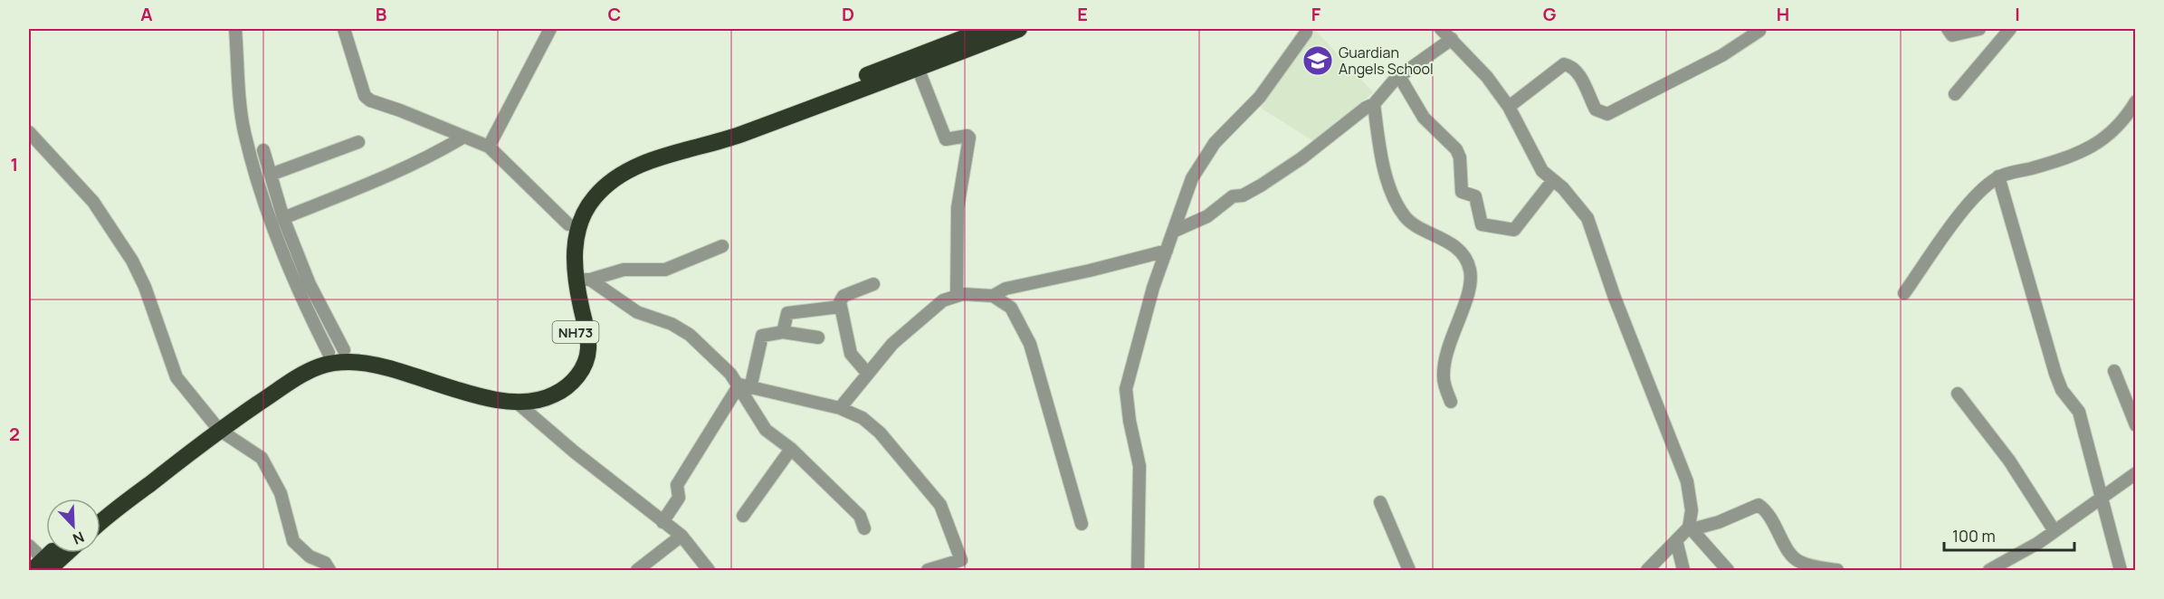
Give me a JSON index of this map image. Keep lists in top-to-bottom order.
{
  "streets": {
    "highway": ["NH73"]
  },
  "places": {
    "school or university": ["Guardian Angels School"]
  },
  "scale_bar": "100 m",
  "north": "bottom right",
  "grid": {
    "columns": [
      "A",
      "B",
      "C",
      "D",
      "E",
      "F",
      "G",
      "H",
      "I"
    ],
    "rows": ["1", "2"]
  }
}
